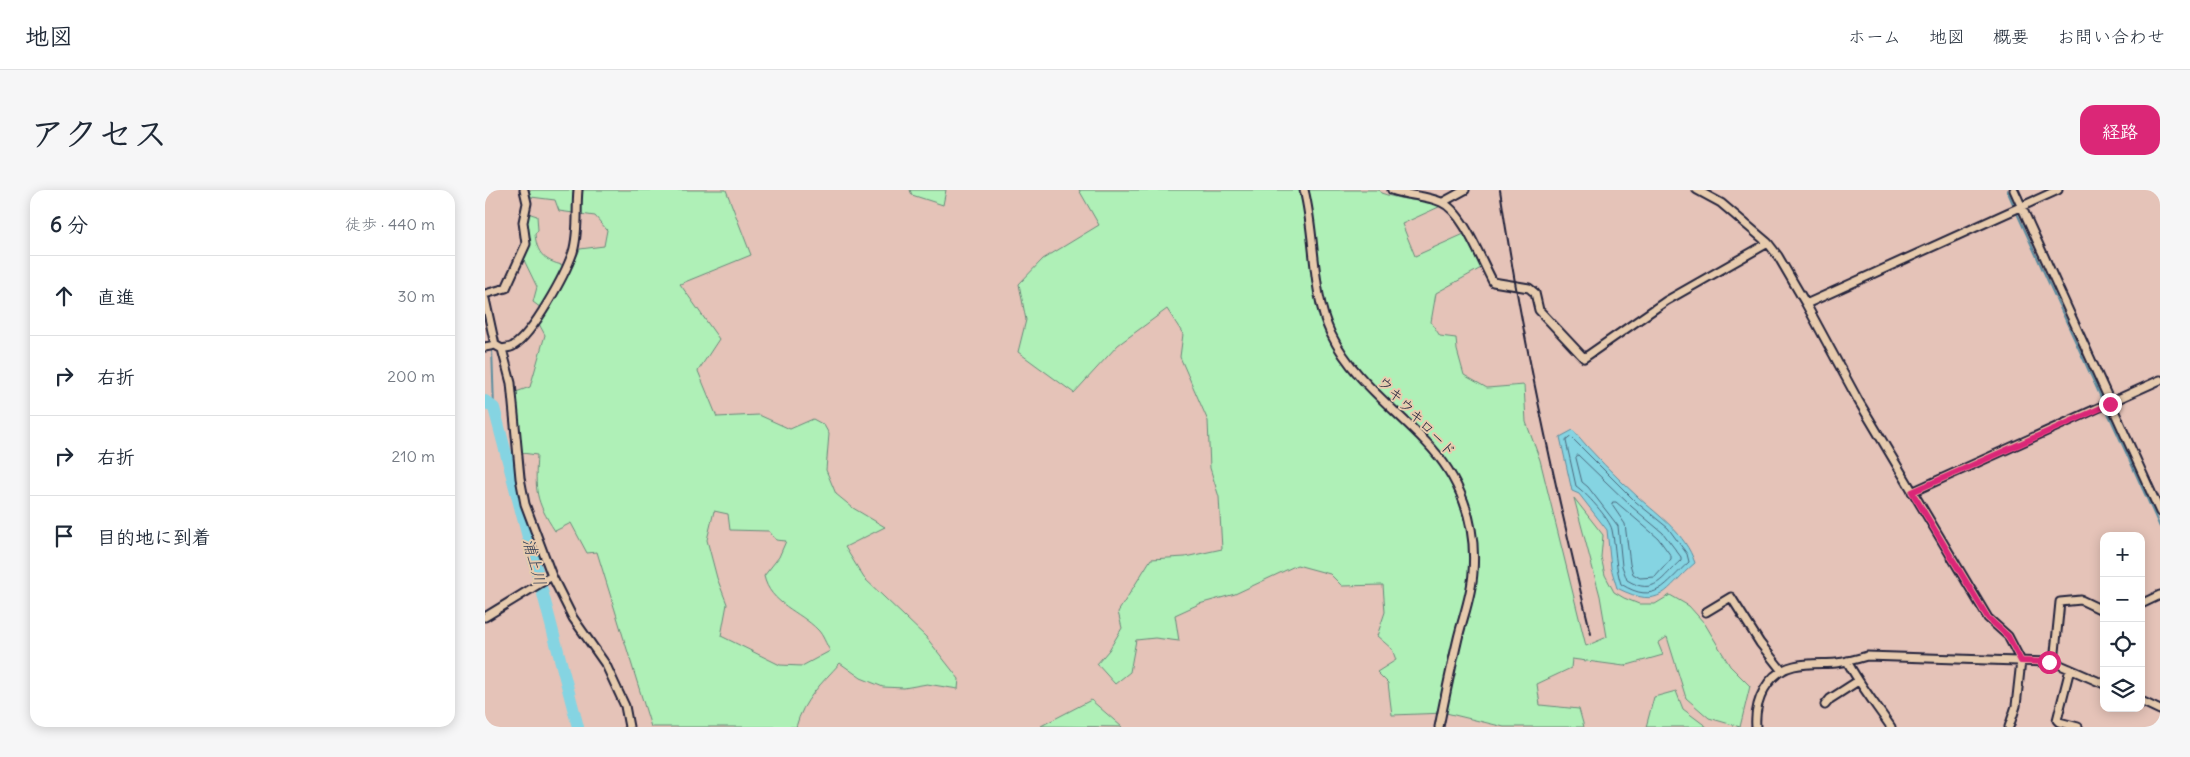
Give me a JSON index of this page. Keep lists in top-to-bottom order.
{
  "streets": {
    "street": ["ウキウキロード"]
  },
  "water": ["浦上川"],
  "page": {
    "header": "地図",
    "nav": [
      "ホーム",
      "地図",
      "概要",
      "お問い合わせ"
    ],
    "title": "アクセス",
    "buttons": "経路",
    "heading": ["6 分", "徒歩 · 440 m"],
    "list": [
      ["直進", "30 m"],
      ["右折", "200 m"],
      ["右折", "210 m"],
      "目的地に到着"
    ],
    "map_buttons": ["+", "−"]
  }
}
